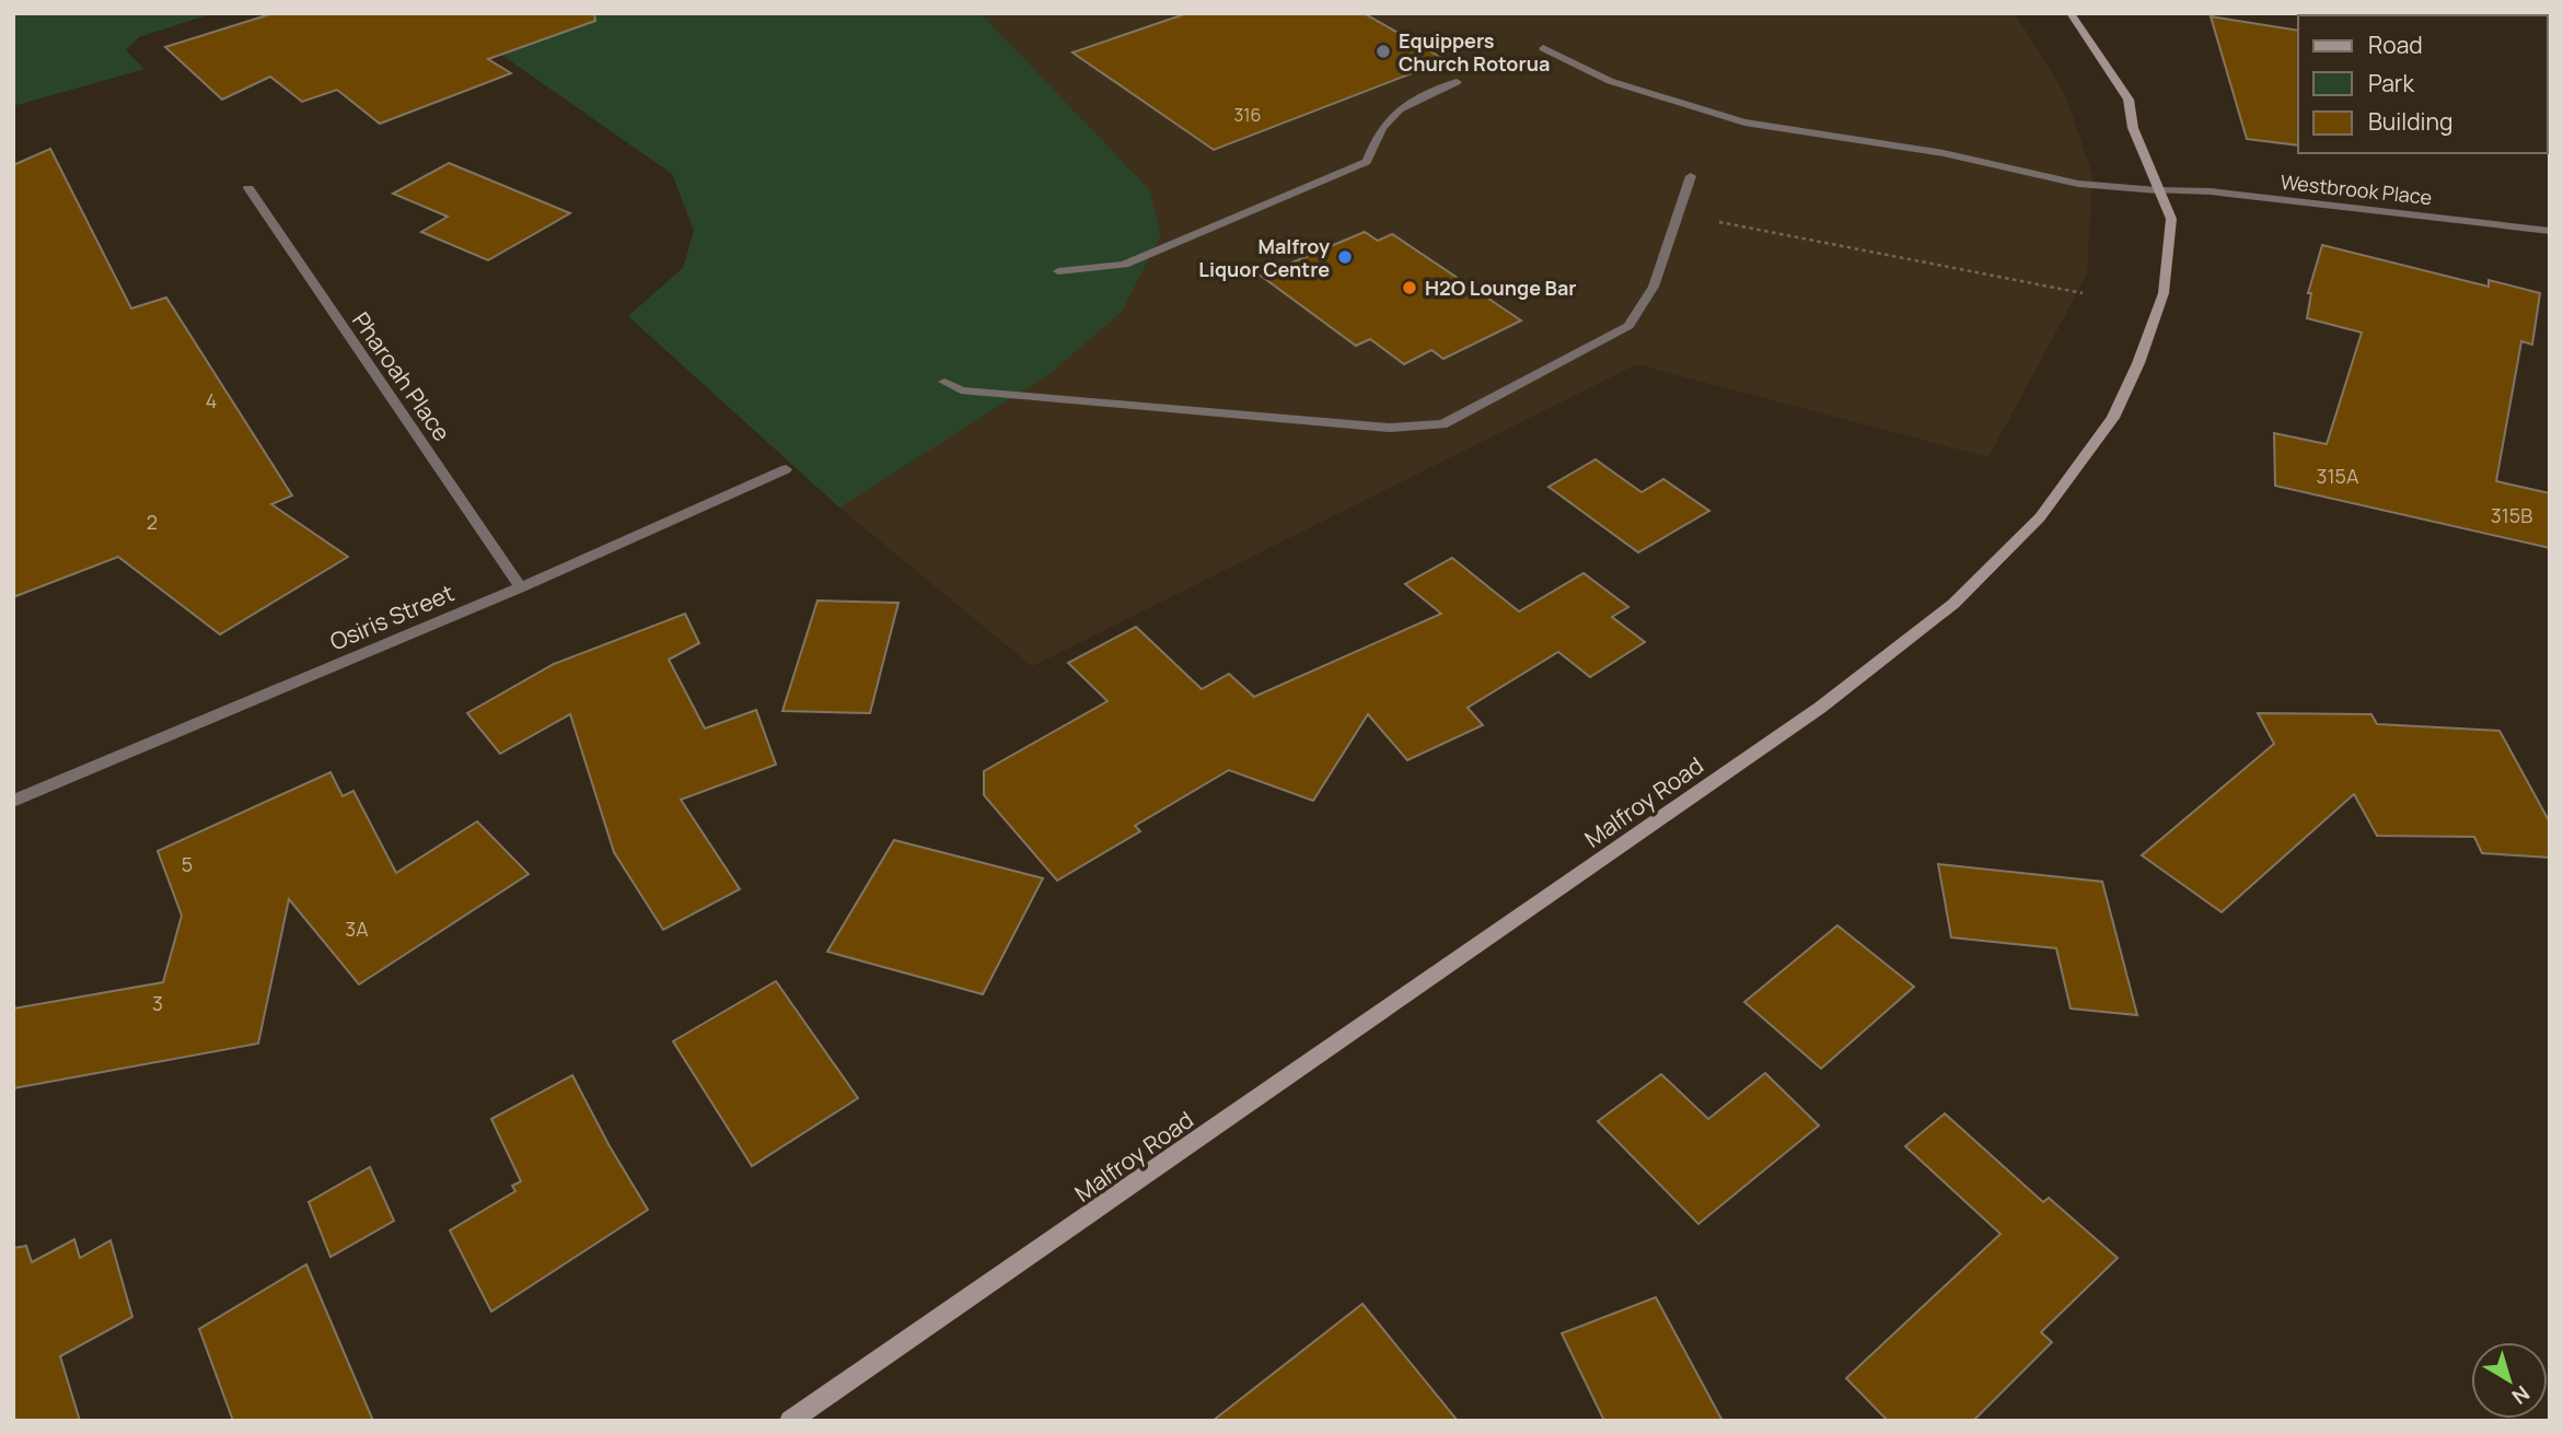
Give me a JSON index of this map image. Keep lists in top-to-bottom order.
{
  "streets": {
    "main road": ["Malfroy Road"],
    "street": ["Westbrook Place", "Pharoah Place", "Osiris Street"]
  },
  "crossings": [
    ["Westbrook Place", "Malfroy Road"],
    ["Pharoah Place", "Osiris Street"]
  ],
  "places": ["Equippers Church Rotorua", "Malfroy Liquor Centre", "H2O Lounge Bar"],
  "house_numbers": [
    "316",
    "4",
    "315A",
    "315B",
    "2",
    "5",
    "3A",
    "3"
  ],
  "legend": ["Road", "Park", "Building"],
  "north": "bottom right"
}
